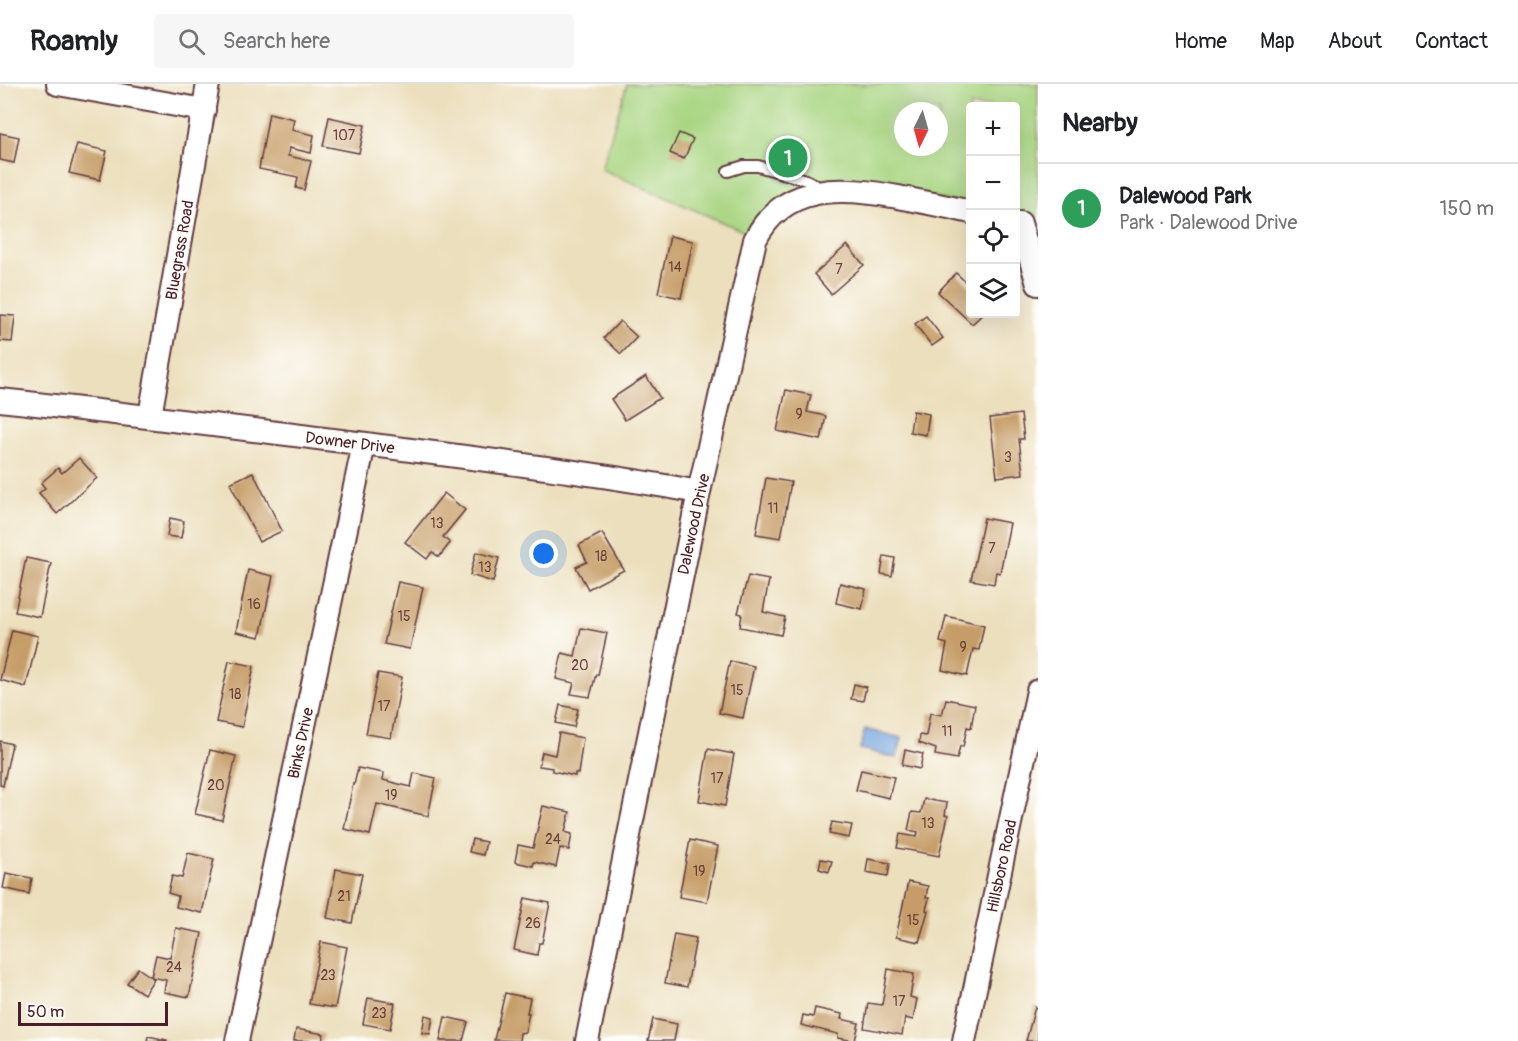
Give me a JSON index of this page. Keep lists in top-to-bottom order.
{
  "streets": {
    "street": [
      "Bluegrass Road",
      "Downer Drive",
      "Dalewood Drive",
      "Binks Drive",
      "Hillsboro Road"
    ]
  },
  "crossings": [
    ["Bluegrass Road", "Downer Drive"],
    ["Downer Drive", "Dalewood Drive"],
    ["Downer Drive", "Binks Drive"]
  ],
  "house_numbers": [
    "107",
    "14",
    "7",
    "9",
    "3",
    "11",
    "13",
    "7",
    "18",
    "13",
    "16",
    "15",
    "9",
    "20",
    "15",
    "18",
    "17",
    "11",
    "17",
    "20",
    "19",
    "13",
    "24",
    "19",
    "21",
    "15",
    "26",
    "24",
    "23",
    "17",
    "23"
  ],
  "scale_bar": "50 m",
  "north": "bottom",
  "page": {
    "header": "Roamly",
    "search": "Search here",
    "nav": [
      "Home",
      "Map",
      "About",
      "Contact"
    ],
    "heading": "Nearby",
    "map_buttons": ["+", "−"],
    "pins": "1",
    "list": [
      {
        "mark": "1",
        "name": "Dalewood Park",
        "note": "Park · Dalewood Drive",
        "value": "150 m"
      }
    ],
    "scale": "50 m"
  }
}
